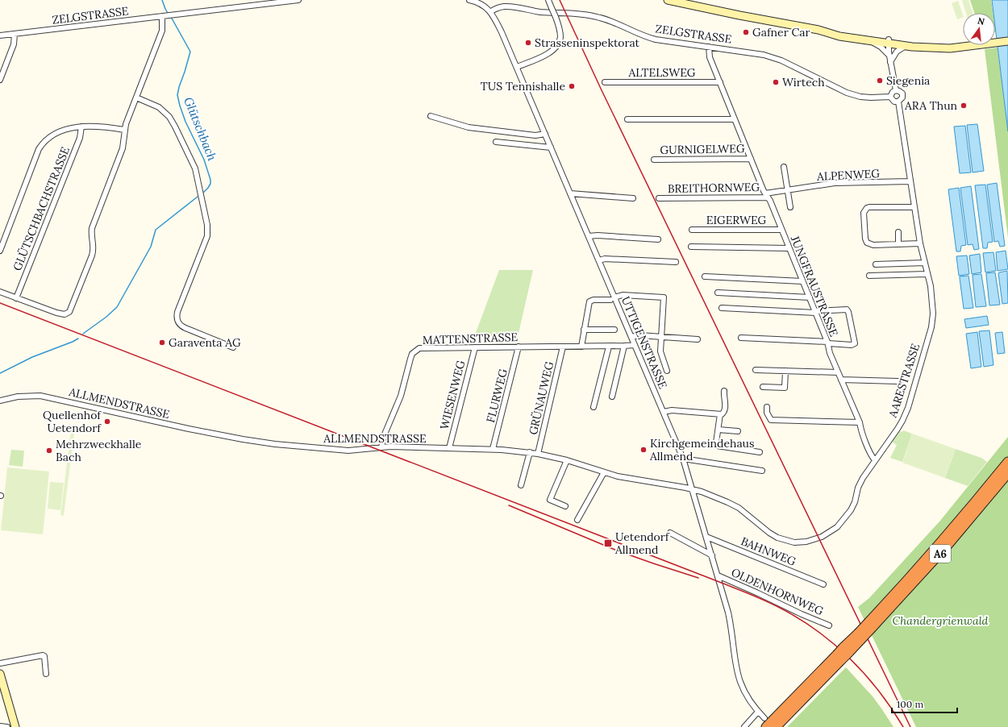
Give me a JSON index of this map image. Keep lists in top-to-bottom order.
{
  "streets": {
    "highway": ["A6"],
    "street": [
      "ZELGSTRASSE",
      "ALTELSWEG",
      "GURNIGELWEG",
      "ALPENWEG",
      "BREITHORNWEG",
      "GLÜTSCHBACHSTRASSE",
      "EIGERWEG",
      "JUNGFRAUSTRASSE",
      "MATTENSTRASSE",
      "UTTIGENSTRASSE",
      "AARESTRASSE",
      "WIESENWEG",
      "FLURWEG",
      "GRÜNAUWEG",
      "ALLMENDSTRASSE",
      "BAHNWEG",
      "OLDENHORNWEG"
    ]
  },
  "crossings": [
    ["ZELGSTRASSE", "JUNGFRAUSTRASSE"],
    ["ZELGSTRASSE", "AARESTRASSE"],
    ["ALTELSWEG", "JUNGFRAUSTRASSE"],
    ["GURNIGELWEG", "JUNGFRAUSTRASSE"],
    ["ALPENWEG", "BREITHORNWEG"],
    ["ALPENWEG", "JUNGFRAUSTRASSE"],
    ["ALPENWEG", "AARESTRASSE"],
    ["BREITHORNWEG", "JUNGFRAUSTRASSE"],
    ["EIGERWEG", "JUNGFRAUSTRASSE"],
    ["JUNGFRAUSTRASSE", "AARESTRASSE"],
    ["MATTENSTRASSE", "UTTIGENSTRASSE"],
    ["MATTENSTRASSE", "WIESENWEG"],
    ["MATTENSTRASSE", "FLURWEG"],
    ["MATTENSTRASSE", "GRÜNAUWEG"],
    ["MATTENSTRASSE", "ALLMENDSTRASSE"],
    ["UTTIGENSTRASSE", "AARESTRASSE"],
    ["UTTIGENSTRASSE", "ALLMENDSTRASSE"],
    ["UTTIGENSTRASSE", "BAHNWEG"],
    ["UTTIGENSTRASSE", "A6"],
    ["UTTIGENSTRASSE", "OLDENHORNWEG"],
    ["AARESTRASSE", "ALLMENDSTRASSE"],
    ["WIESENWEG", "ALLMENDSTRASSE"],
    ["FLURWEG", "ALLMENDSTRASSE"],
    ["GRÜNAUWEG", "ALLMENDSTRASSE"]
  ],
  "water": ["Glütschbach"],
  "parks": ["Chandergrienwald"],
  "places": {
    "other": [
      "Gafner Car",
      "Strasseninspektorat",
      "Siegenia",
      "Wirtech",
      "TUS Tennishalle",
      "ARA Thun",
      "Garaventa AG",
      "Quellenhof Uetendorf",
      "Kirchgemeindehaus Allmend",
      "Mehrzweckhalle Bach"
    ],
    "transit": ["Uetendorf Allmend"]
  },
  "scale_bar": "100 m",
  "north": "top"
}
